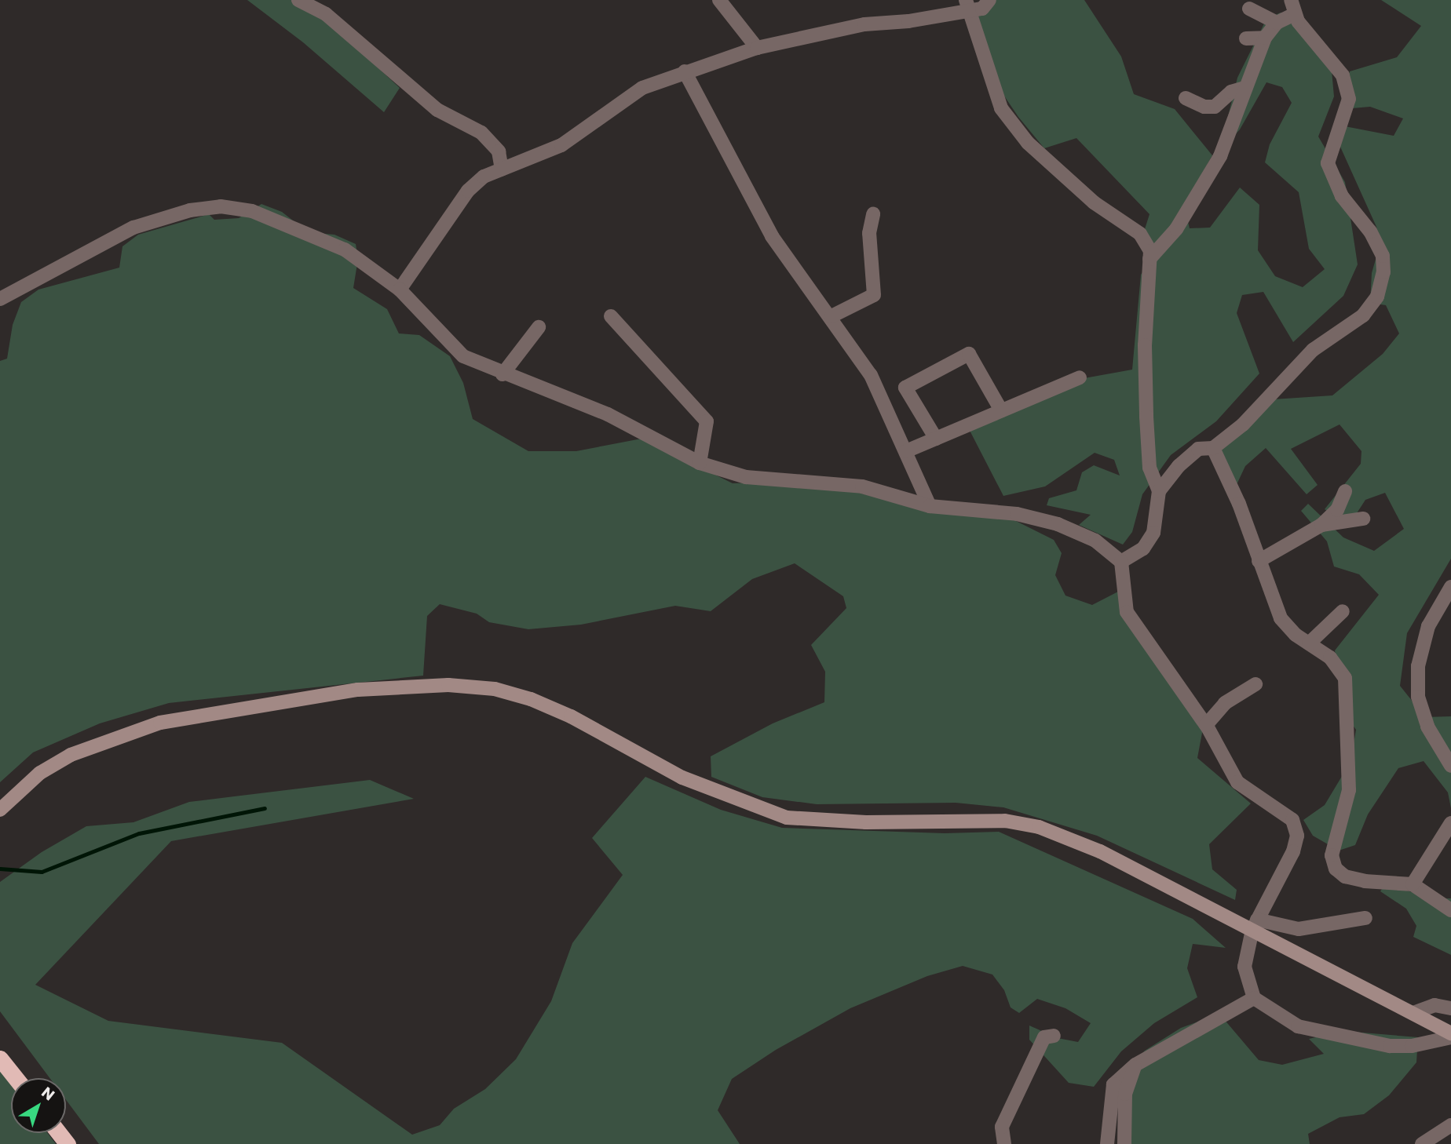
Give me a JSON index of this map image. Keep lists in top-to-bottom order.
{
  "north": "top right"
}
